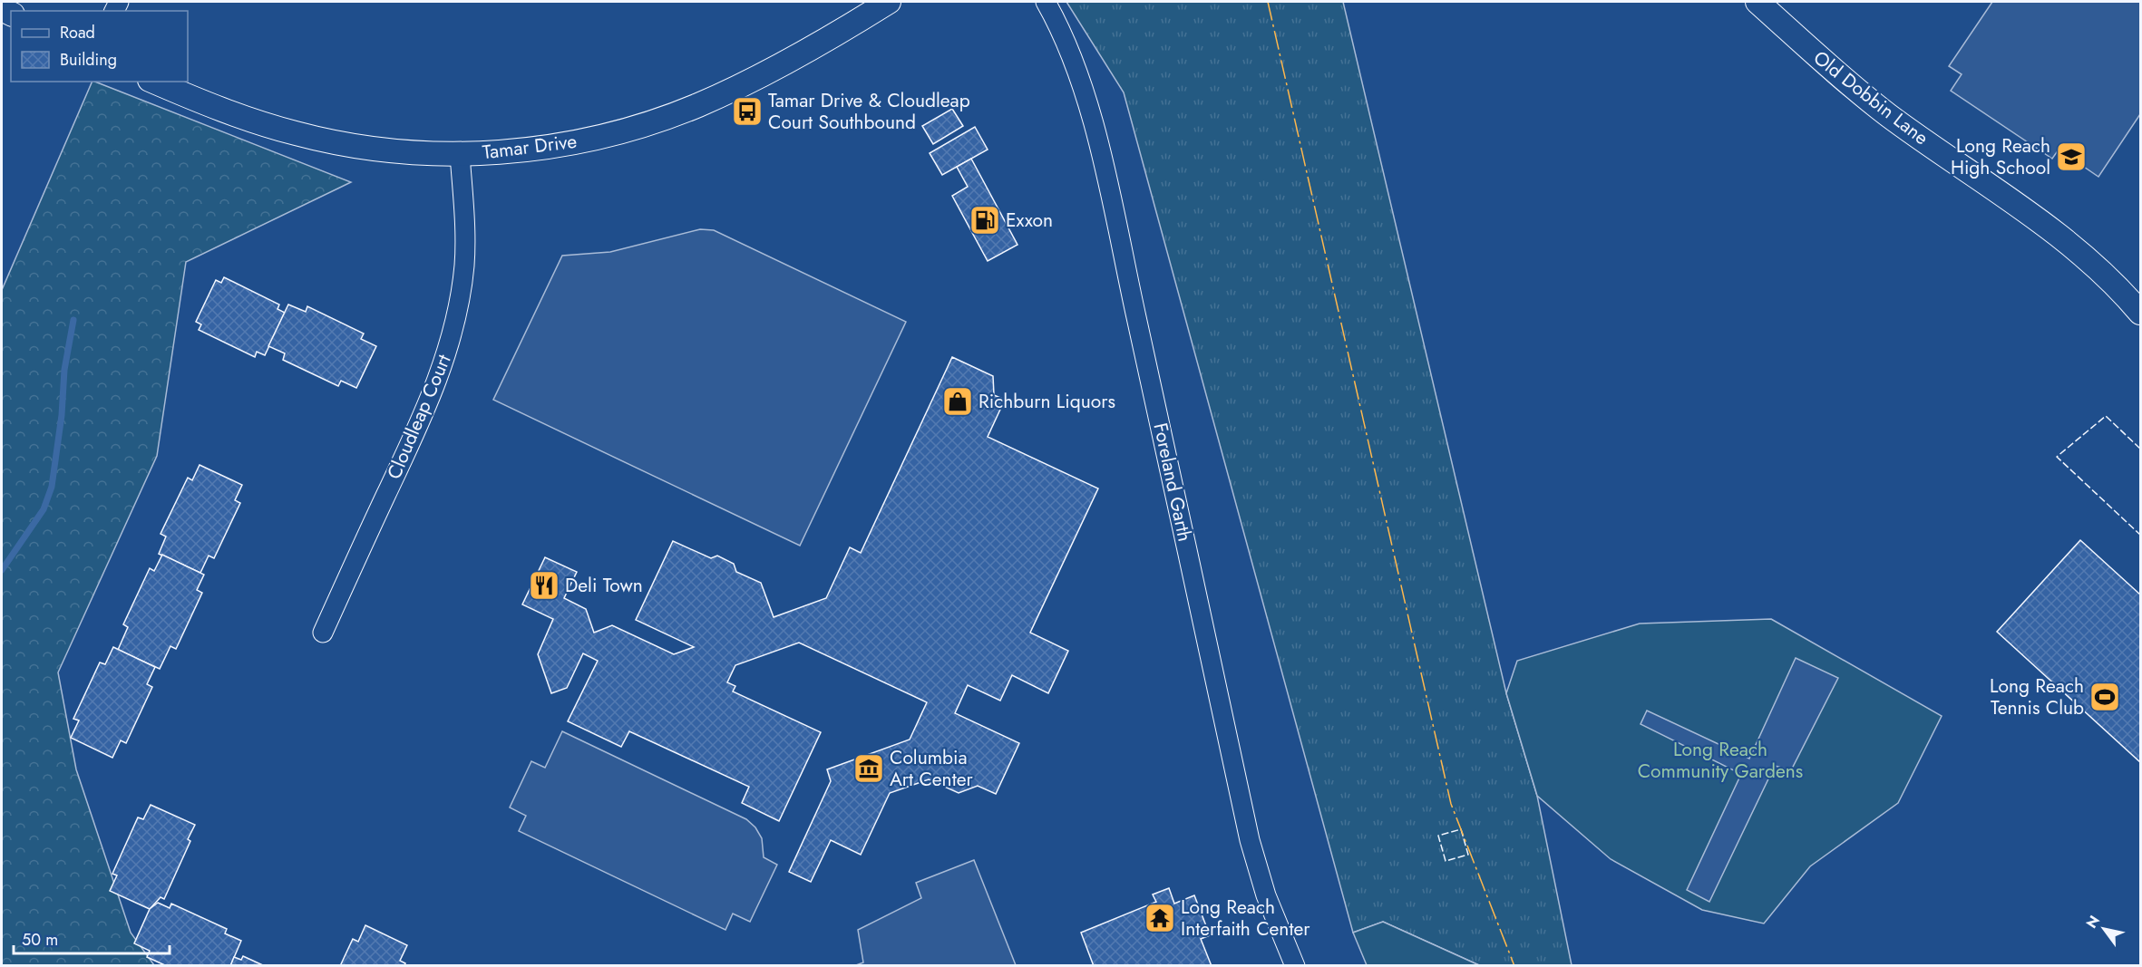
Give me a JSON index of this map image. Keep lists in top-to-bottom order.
{
  "streets": {
    "street": [
      "Old Dobbin Lane",
      "Tamar Drive",
      "Cloudleap Court",
      "Foreland Garth"
    ]
  },
  "crossings": [
    ["Tamar Drive", "Cloudleap Court"]
  ],
  "parks": ["Long Reach Community Gardens"],
  "places": {
    "bus stop": ["Tamar Drive & Cloudleap Court Southbound"],
    "school or university": ["Long Reach High School"],
    "fuel station": ["Exxon"],
    "shop": ["Richburn Liquors"],
    "restaurant": ["Deli Town"],
    "sports": ["Long Reach Tennis Club"],
    "museum": ["Columbia Art Center"],
    "temple": ["Long Reach Interfaith Center"]
  },
  "legend": ["Road", "Building"],
  "scale_bar": "50 m",
  "north": "top left"
}
